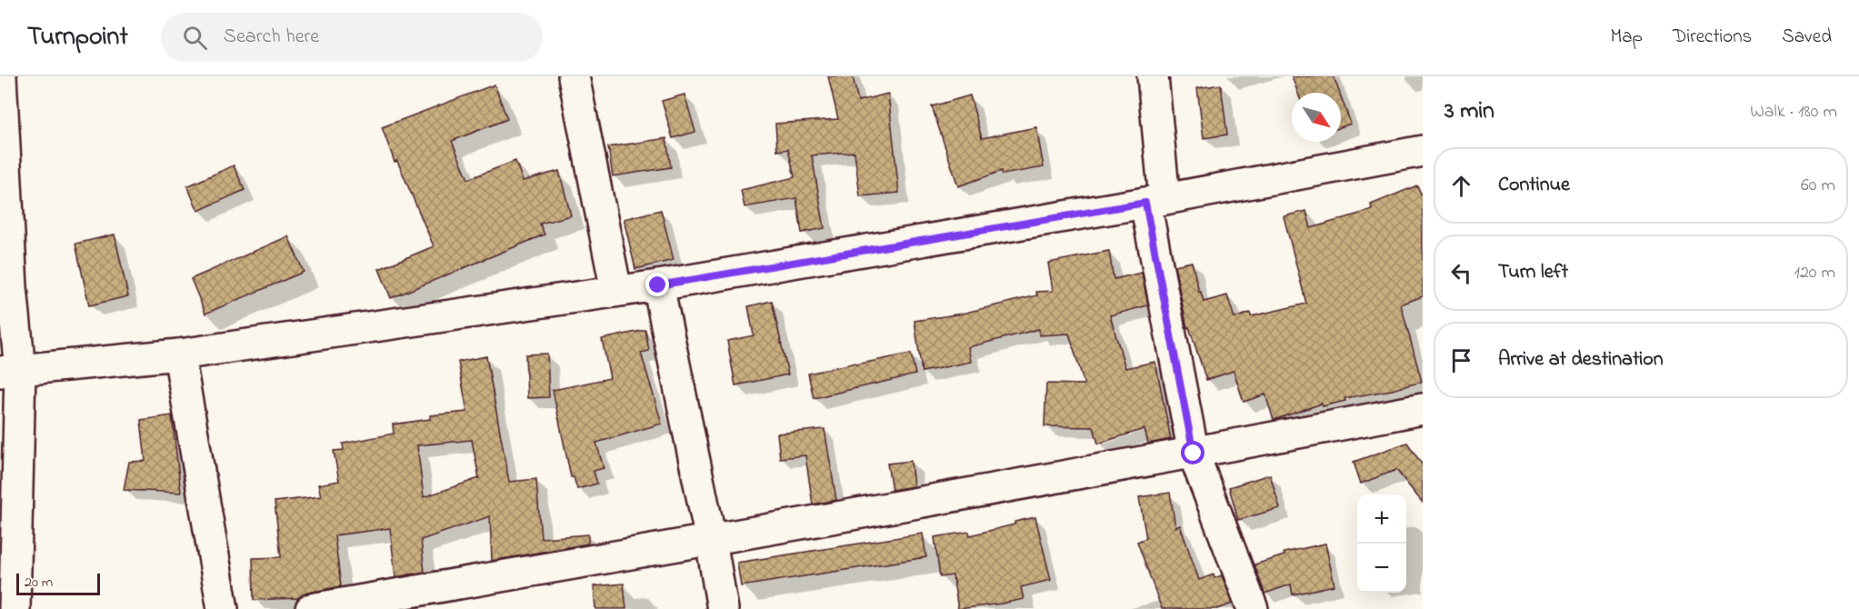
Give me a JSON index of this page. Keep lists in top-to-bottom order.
{
  "scale_bar": "20 m",
  "north": "bottom right",
  "page": {
    "header": "Turnpoint",
    "search": "Search here",
    "nav": ["Map", "Directions", "Saved"],
    "heading": ["3 min", "Walk · 180 m"],
    "list": [
      ["Continue", "60 m"],
      ["Turn left", "120 m"],
      "Arrive at destination"
    ],
    "map_buttons": ["+", "−"],
    "scale": "20 m"
  }
}
